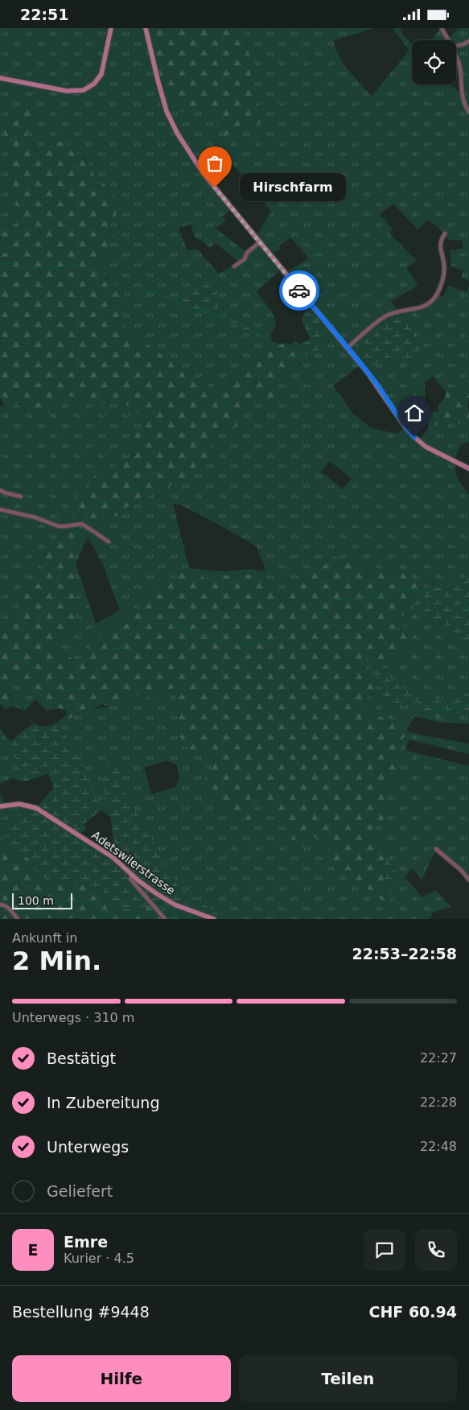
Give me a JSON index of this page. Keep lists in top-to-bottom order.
{
  "streets": {
    "street": ["Adetswilerstrasse"]
  },
  "places": ["Hirschfarm"],
  "scale_bar": "100 m",
  "page": {
    "status": "22:51",
    "bubble": "Hirschfarm",
    "scale": "100 m",
    "heading": ["2 Min.", "Ankunft in", "22:53–22:58"],
    "panel": [
      "Emre",
      "Kurier · 4.5",
      "Bestellung #9448",
      "CHF 60.94"
    ],
    "bar": "Unterwegs · 310 m",
    "list": [
      ["Bestätigt", "22:27"],
      ["In Zubereitung", "22:28"],
      ["Unterwegs", "22:48"],
      "Geliefert"
    ],
    "round": "E",
    "buttons": ["Hilfe", "Teilen"]
  }
}
